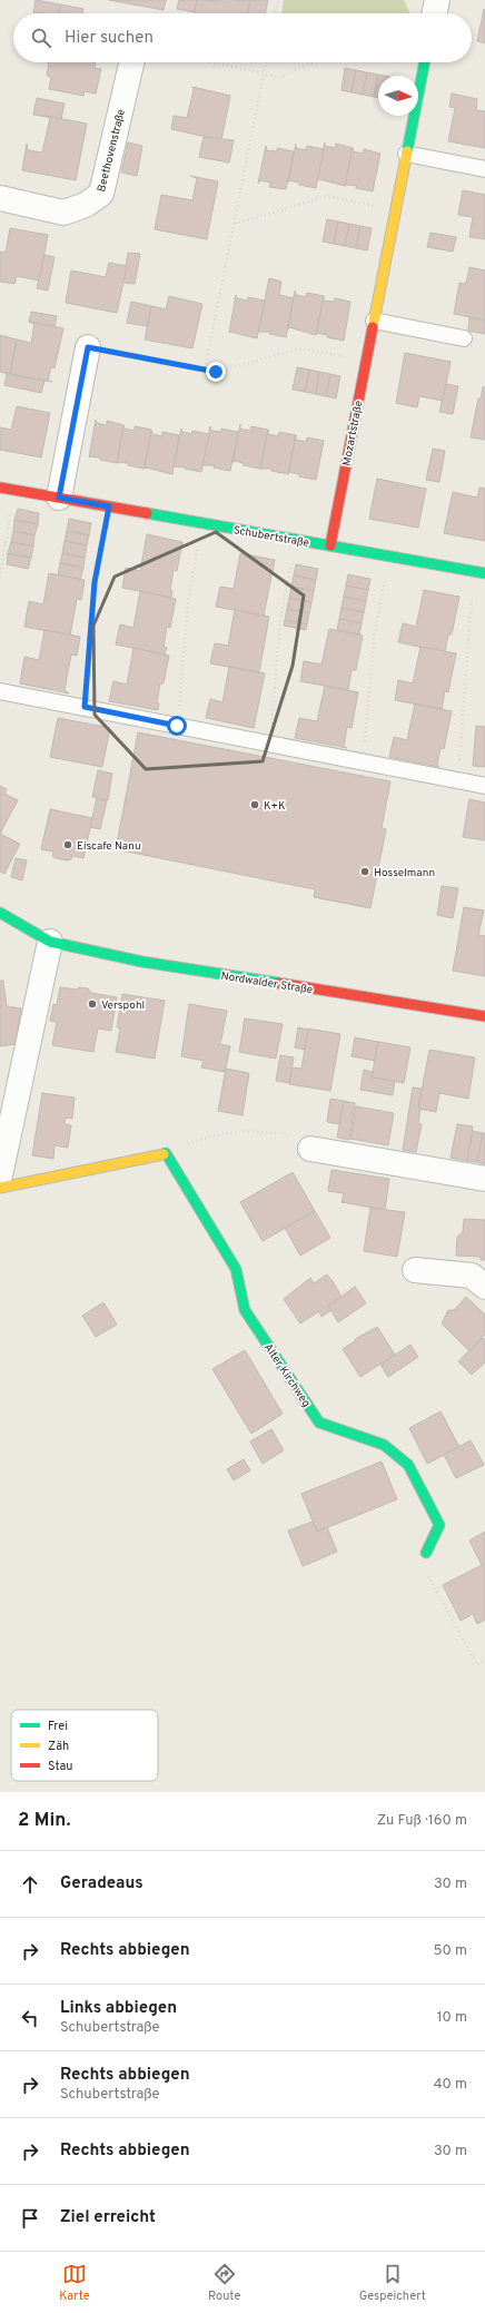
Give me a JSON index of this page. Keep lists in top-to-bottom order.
{
  "streets": {
    "street": [
      "Beethovenstraße",
      "Mozartstraße",
      "Schubertstraße",
      "Nordwalder Straße",
      "Alter Kirchweg"
    ]
  },
  "crossings": [
    ["Mozartstraße", "Schubertstraße"]
  ],
  "places": [
    "K+K",
    "Eiscafe Nanu",
    "Hosselmann",
    "Verspohl"
  ],
  "legend": ["Frei", "Zäh", "Stau"],
  "north": "right",
  "page": {
    "search": "Hier suchen",
    "heading": ["2 Min.", "Zu Fuß · 160 m"],
    "list": [
      ["Geradeaus", "30 m"],
      ["Rechts abbiegen", "50 m"],
      ["Links abbiegen", "Schubertstraße", "10 m"],
      ["Rechts abbiegen", "Schubertstraße", "40 m"],
      ["Rechts abbiegen", "30 m"],
      "Ziel erreicht"
    ],
    "nav": ["Karte", "Route", "Gespeichert"]
  }
}
